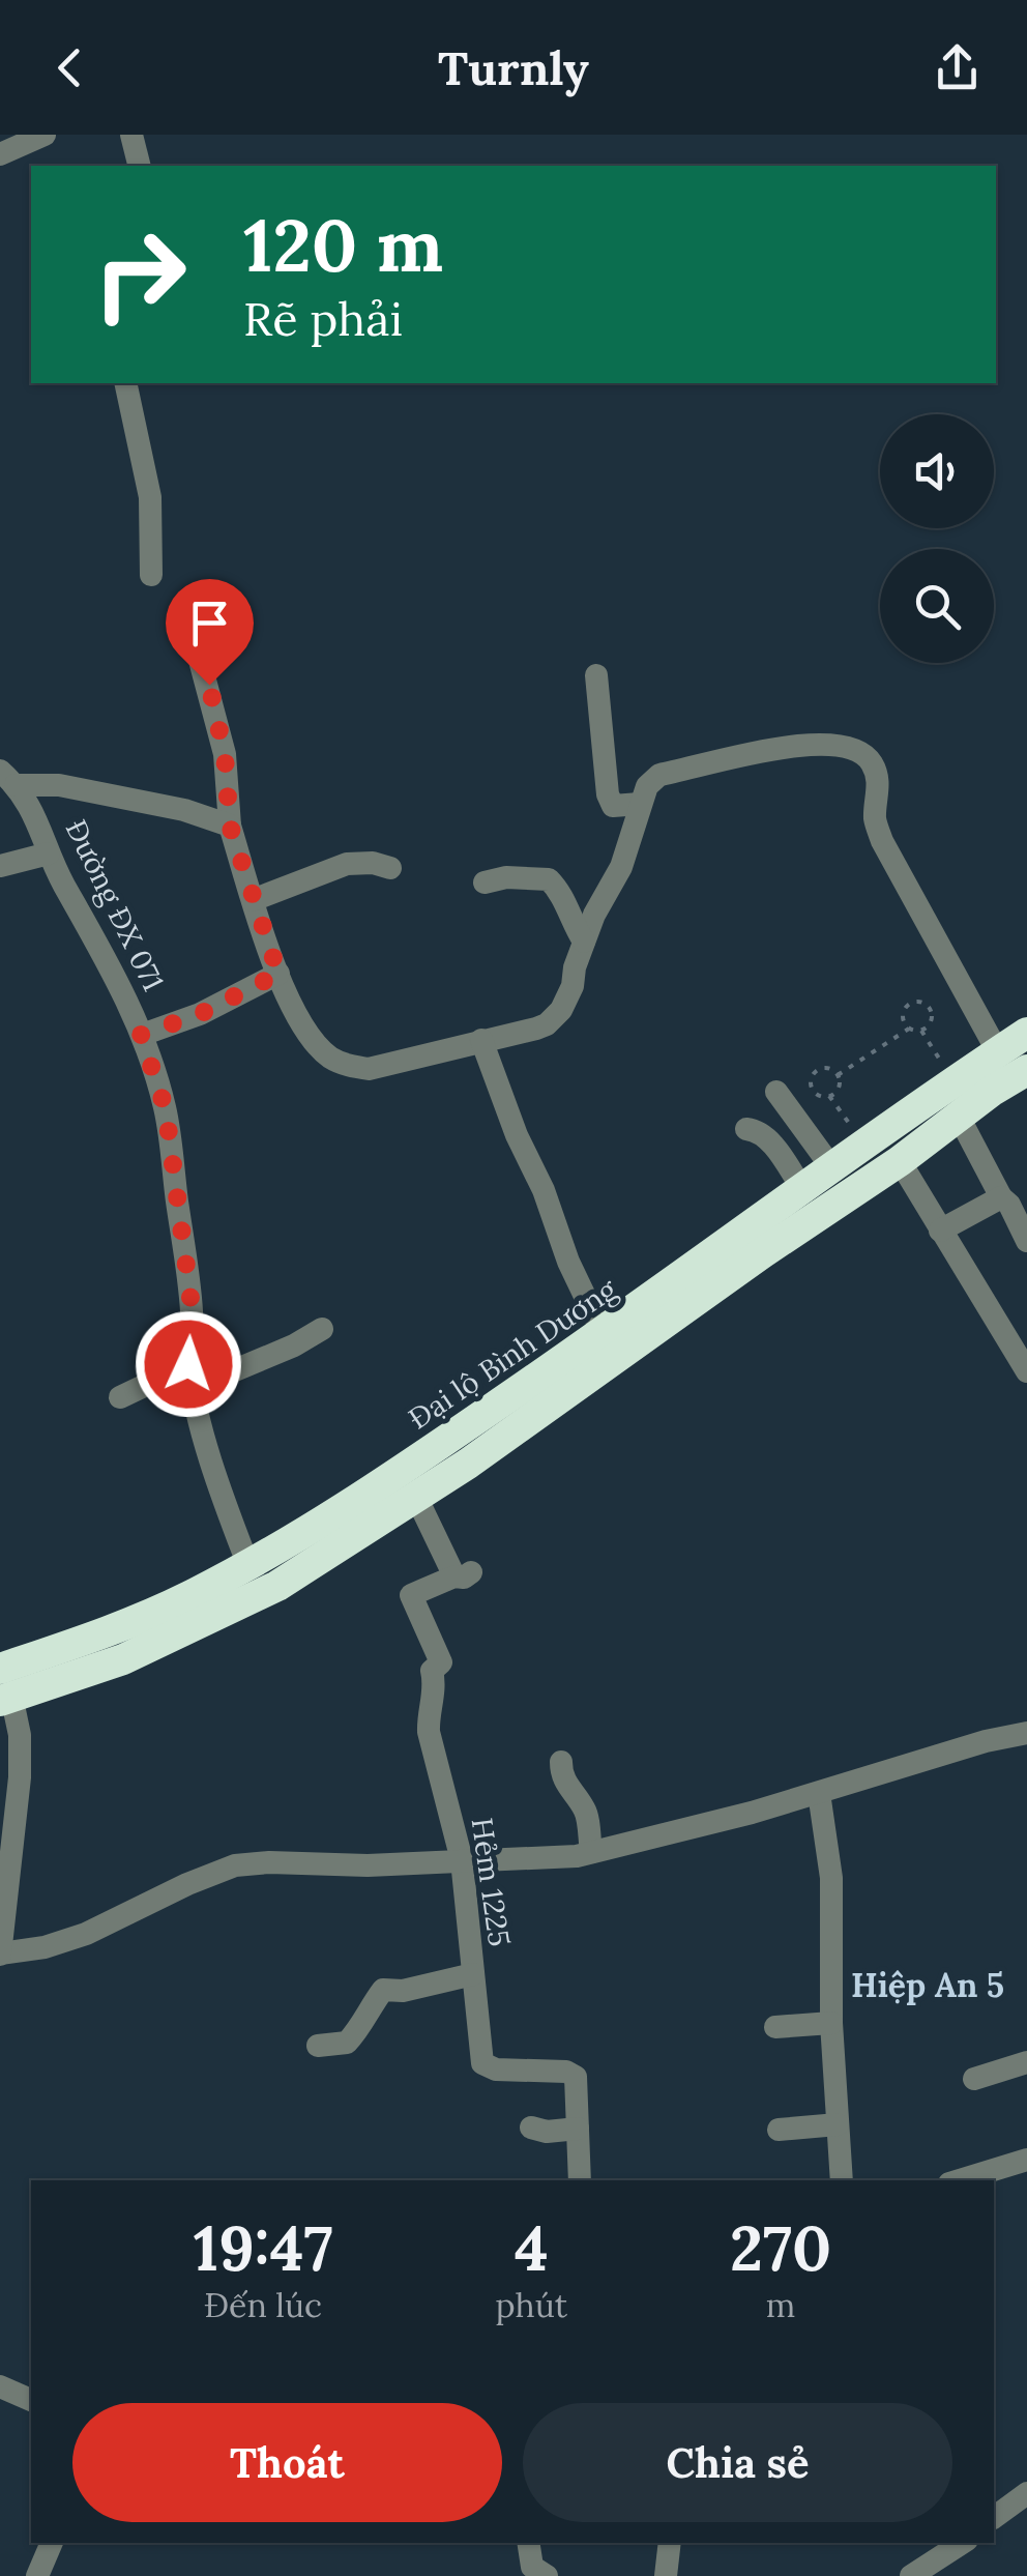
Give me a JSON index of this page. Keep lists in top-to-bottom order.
{
  "streets": {
    "highway": ["Đại lộ Bình Dương"],
    "street": ["Đường ĐX 071", "Hẻm 1225"]
  },
  "crossings": [
    ["Đường ĐX 071", "Đại lộ Bình Dương"]
  ],
  "districts": ["Hiệp An 5"],
  "page": {
    "header": "Turnly",
    "turn": ["120 m", "Rẽ phải"],
    "eta": [
      "19:47",
      "Đến lúc",
      "4",
      "phút",
      "270",
      "m"
    ],
    "buttons": ["Thoát", "Chia sẻ"]
  }
}
